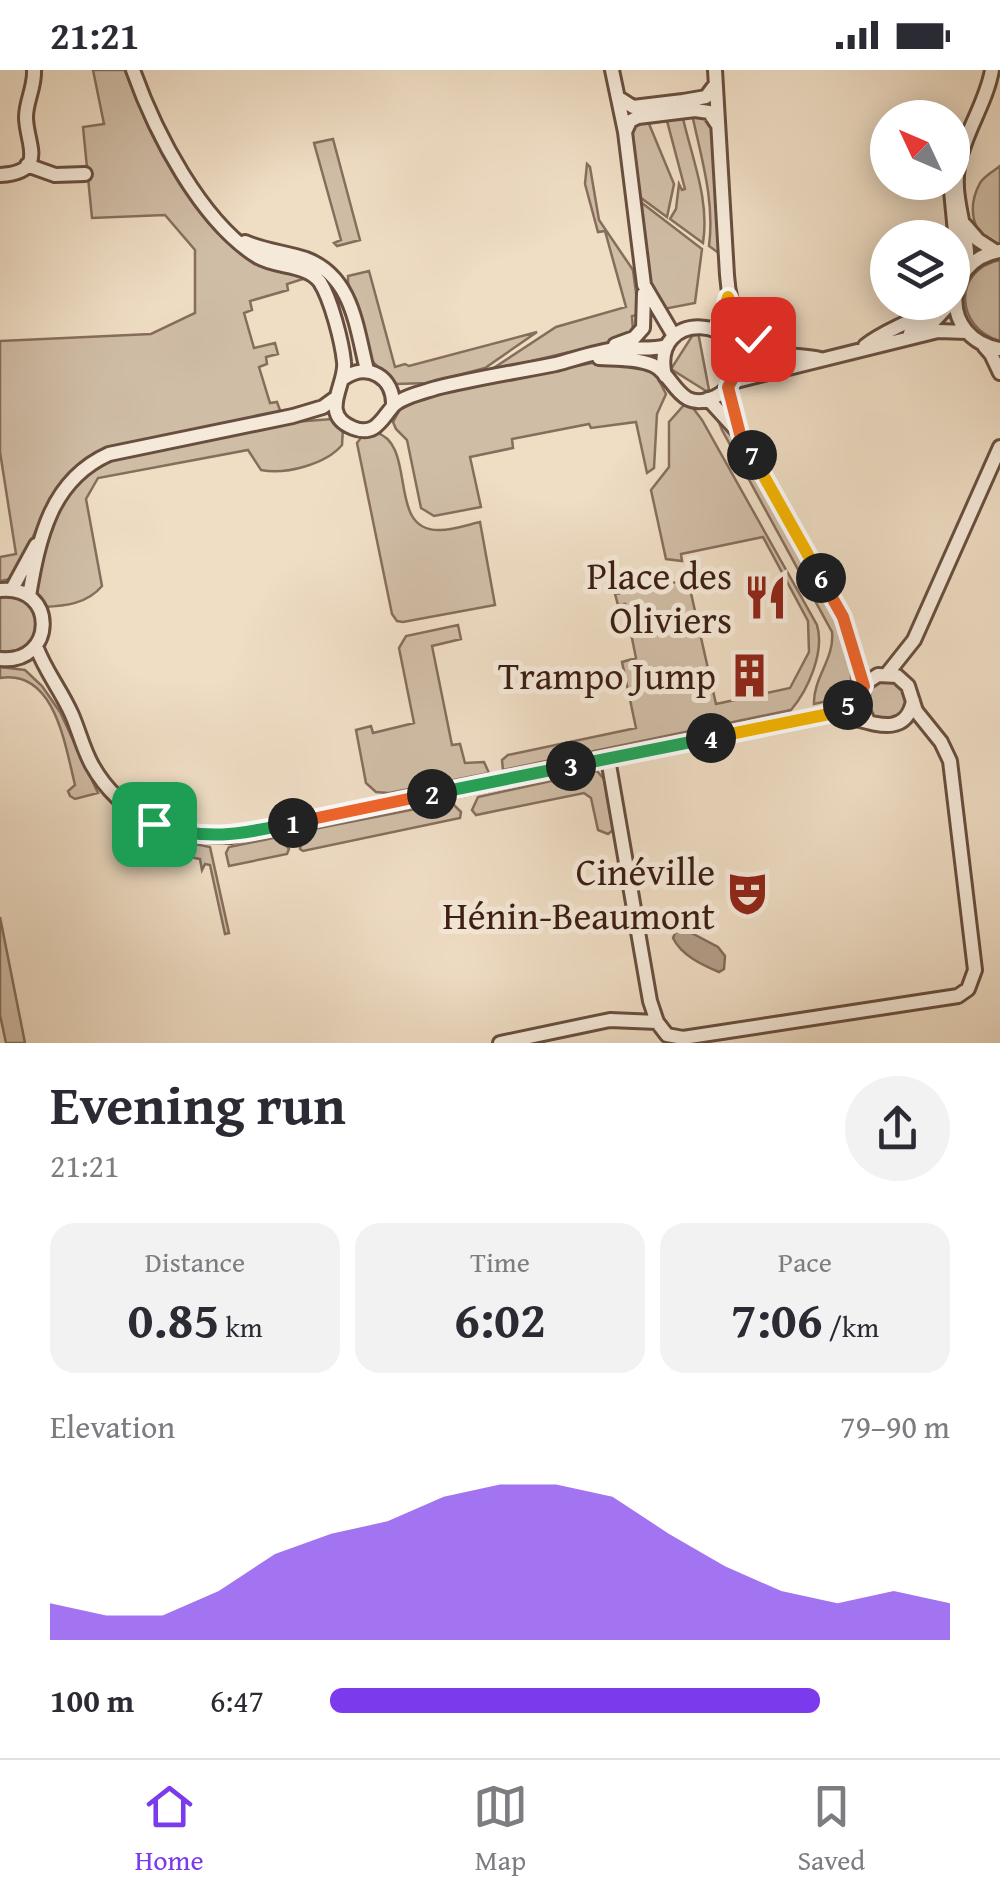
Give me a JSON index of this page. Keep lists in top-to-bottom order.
{
  "places": {
    "restaurant": ["Place des Oliviers"],
    "building": ["Trampo Jump"],
    "theatre": ["Cinéville Hénin-Beaumont"]
  },
  "north": "top left",
  "page": {
    "status": "21:21",
    "pins": [
      "7",
      "6",
      "5",
      "4",
      "3",
      "2",
      "1"
    ],
    "heading": ["Evening run", "21:21"],
    "stats": [
      ["Distance", "0.85 km"],
      ["Time", "6:02"],
      ["Pace", "7:06 /km"]
    ],
    "chart": ["Elevation", "79–90 m"],
    "list": [
      {
        "name": "100 m",
        "note": "6:47"
      }
    ],
    "tabs": ["Home", "Map", "Saved"]
  }
}
